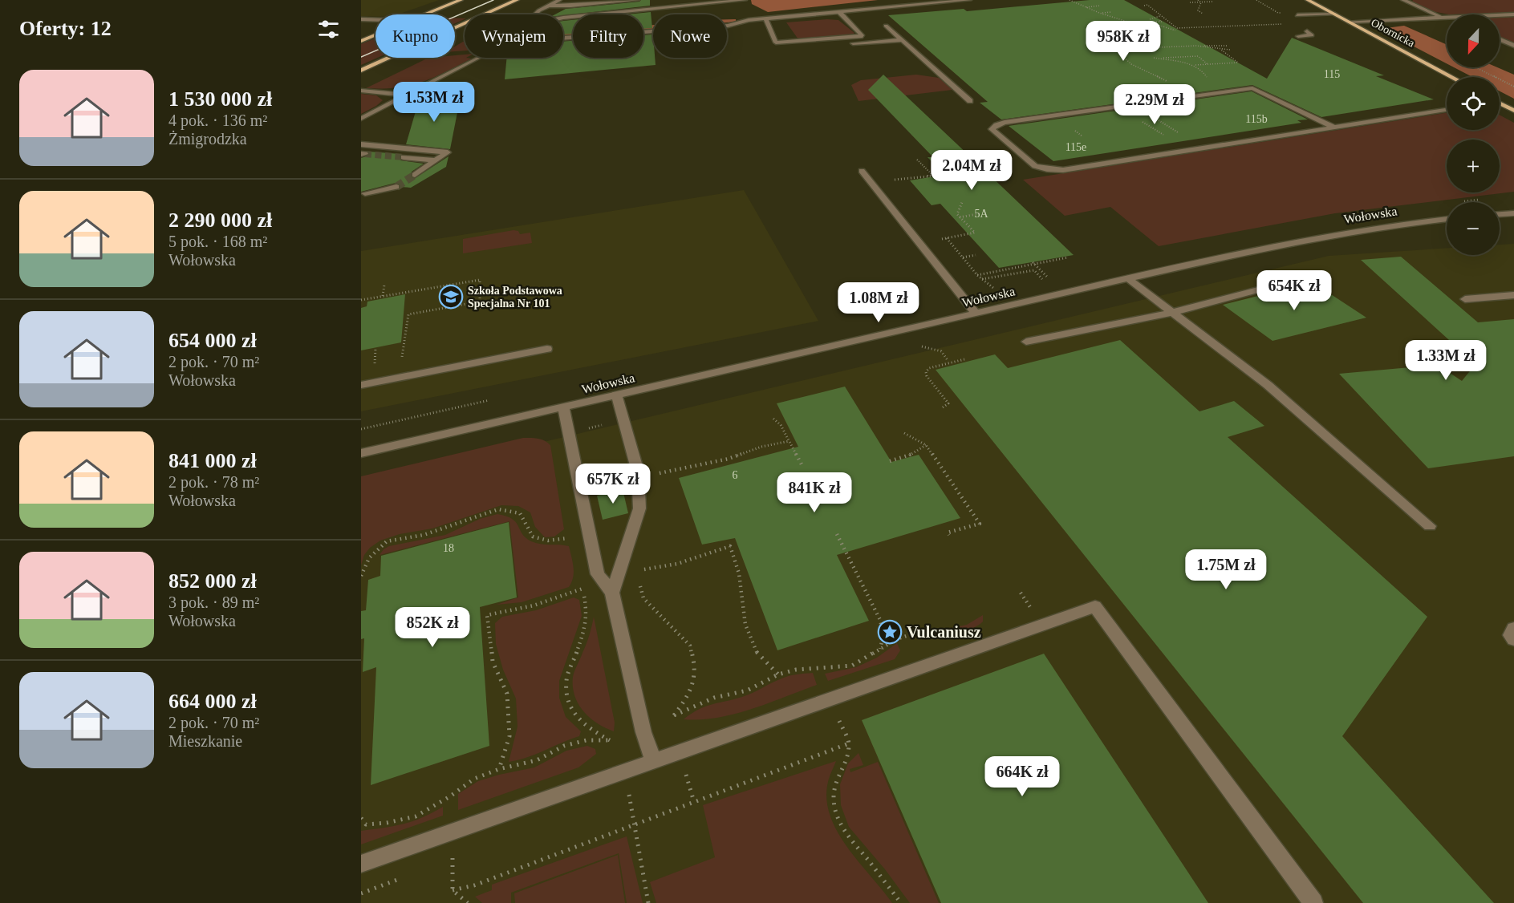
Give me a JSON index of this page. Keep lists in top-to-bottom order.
{
  "streets": {
    "main road": ["Obornicka"],
    "street": ["Wołowska"]
  },
  "places": {
    "school or university": ["Szkoła Podstawowa Specjalna Nr 101"],
    "place": ["Vulcaniusz"]
  },
  "house_numbers": [
    "115",
    "115b",
    "115e",
    "5A",
    "6",
    "18"
  ],
  "north": "bottom",
  "page": {
    "heading": "Oferty: 12",
    "map_buttons": ["+", "−"],
    "chip": [
      "Kupno",
      "Wynajem",
      "Filtry",
      "Nowe"
    ],
    "price": [
      "958K zł",
      "1.53M zł",
      "2.29M zł",
      "2.04M zł",
      "654K zł",
      "1.08M zł",
      "1.33M zł",
      "657K zł",
      "841K zł",
      "1.75M zł",
      "852K zł",
      "664K zł"
    ],
    "list": [
      {
        "name": "1 530 000 zł",
        "note": "4 pok. · 136 m² · Żmigrodzka"
      },
      {
        "name": "2 290 000 zł",
        "note": "5 pok. · 168 m² · Wołowska"
      },
      {
        "name": "654 000 zł",
        "note": "2 pok. · 70 m² · Wołowska"
      },
      {
        "name": "841 000 zł",
        "note": "2 pok. · 78 m² · Wołowska"
      },
      {
        "name": "852 000 zł",
        "note": "3 pok. · 89 m² · Wołowska"
      },
      {
        "name": "664 000 zł",
        "note": "2 pok. · 70 m² · Mieszkanie"
      }
    ]
  }
}
